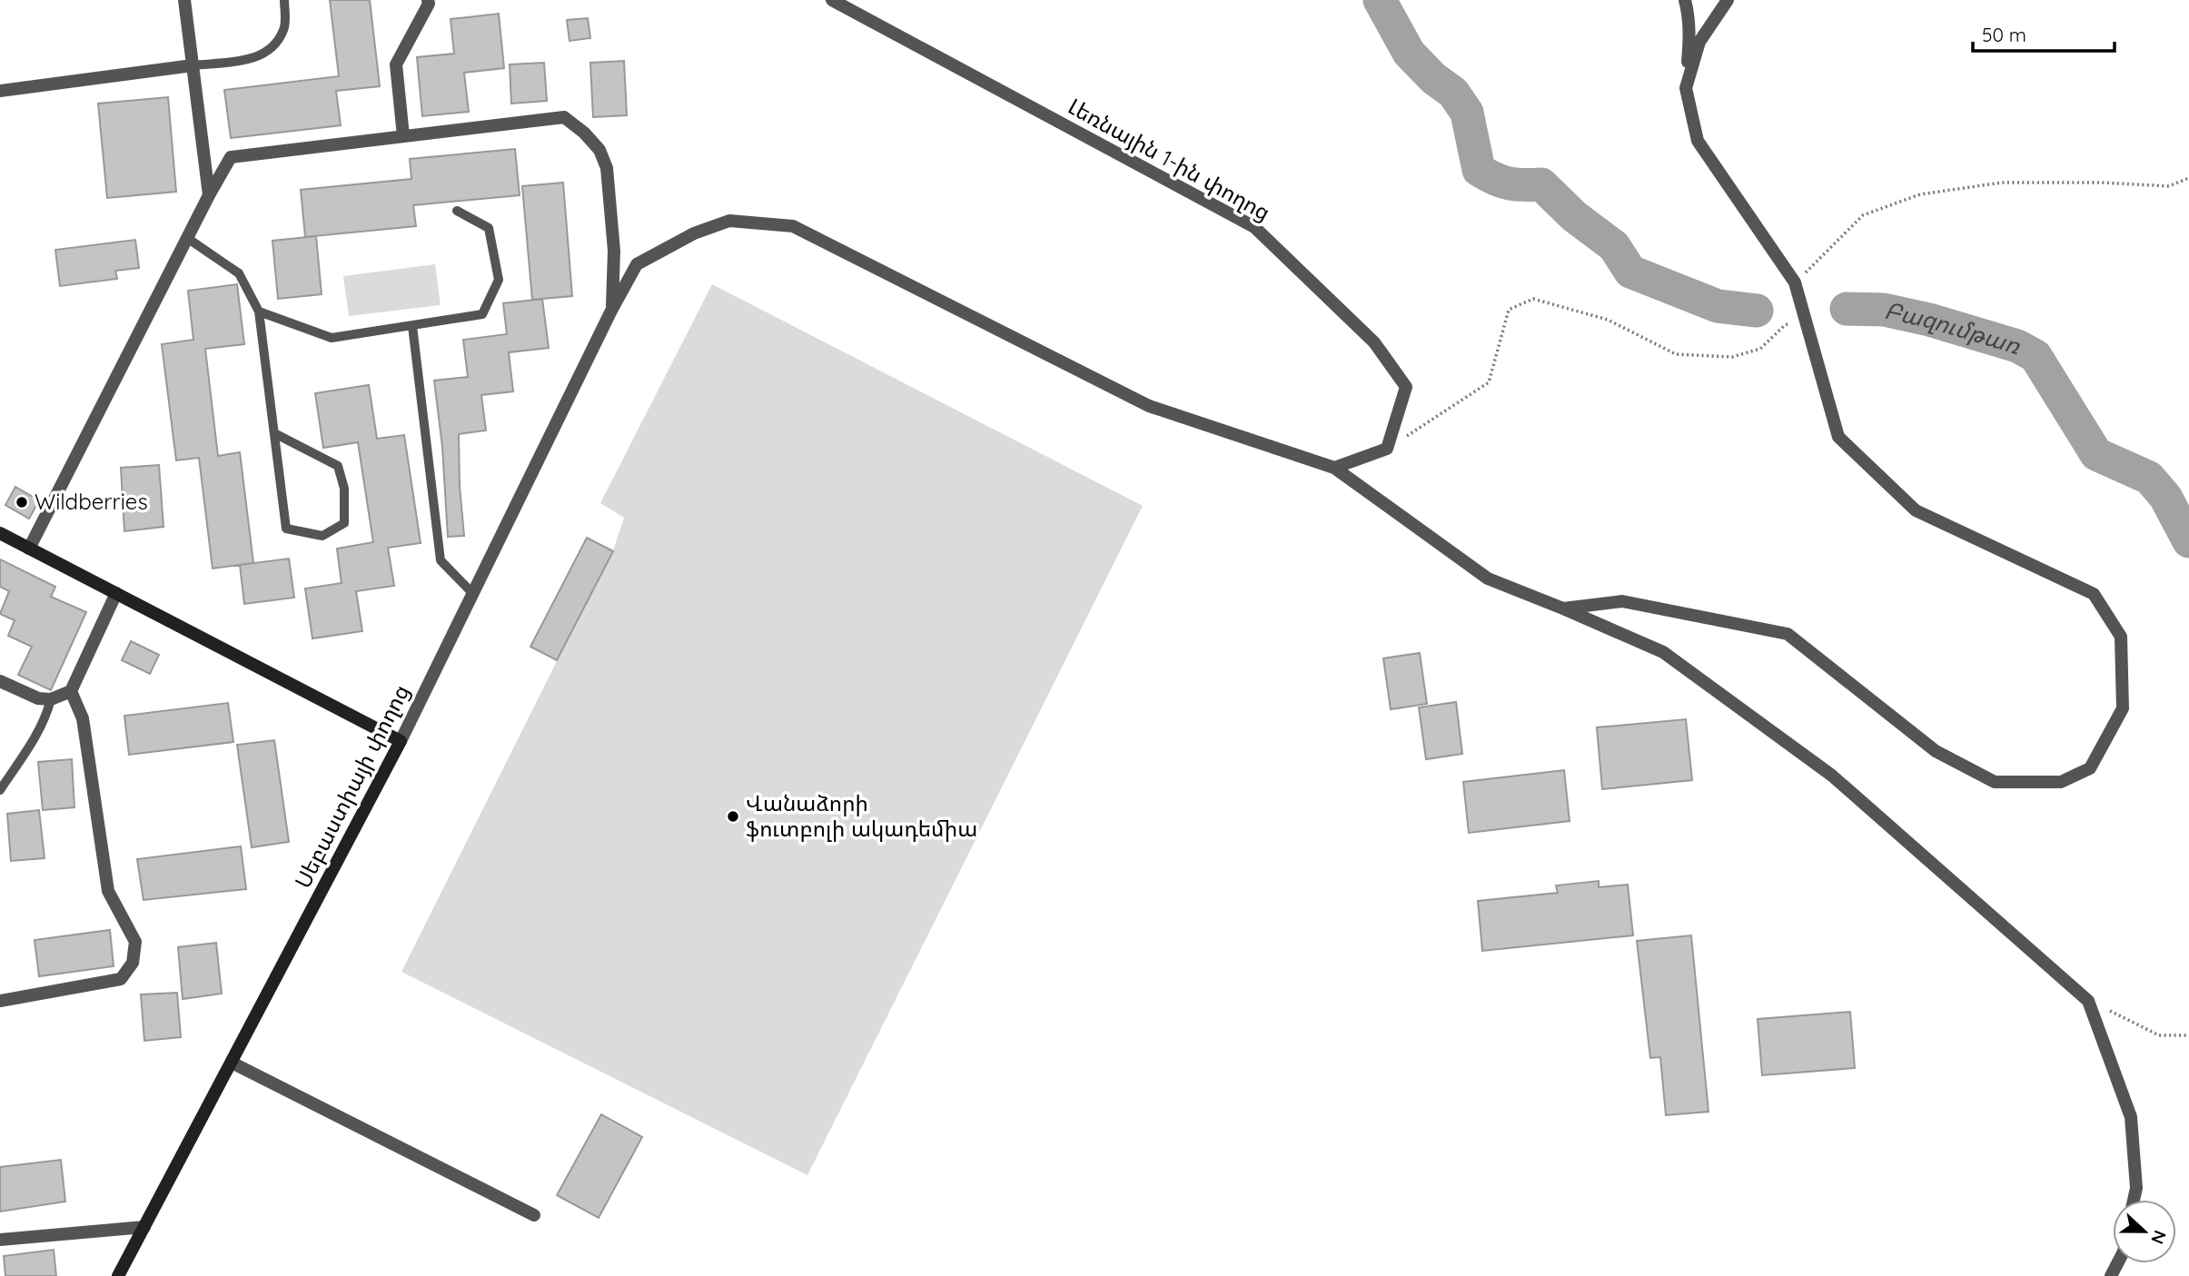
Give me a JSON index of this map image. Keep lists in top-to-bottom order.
{
  "streets": {
    "street": ["Լեռնային 1-ին փողոց", "Սեբաստիայի փողոց"]
  },
  "water": ["Բազումթառ"],
  "places": ["Wildberries", "Վանաձորի ֆուտբոլի ակադեմիա"],
  "scale_bar": "50 m",
  "north": "right"
}
